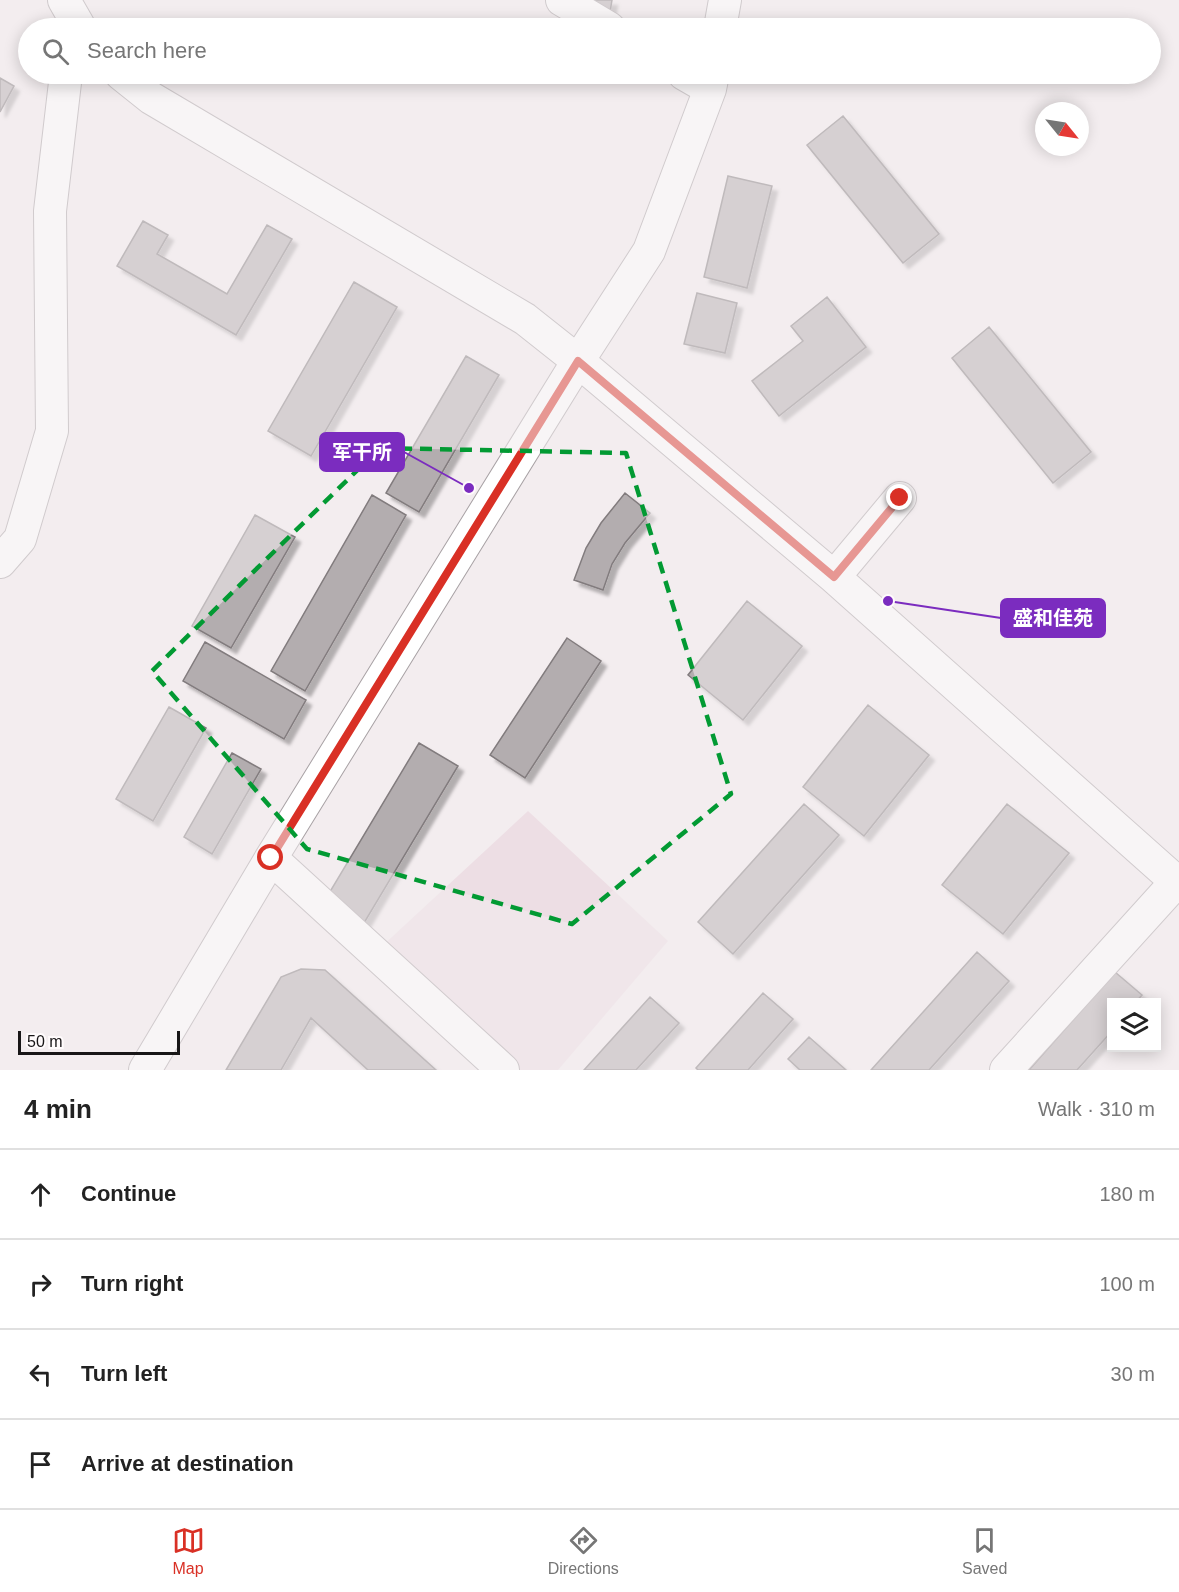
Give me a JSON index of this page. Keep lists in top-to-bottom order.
{
  "places": ["军干所", "盛和佳苑"],
  "scale_bar": "50 m",
  "north": "bottom right",
  "page": {
    "search": "Search here",
    "scale": "50 m",
    "heading": ["4 min", "Walk · 310 m"],
    "list": [
      ["Continue", "180 m"],
      ["Turn right", "100 m"],
      ["Turn left", "30 m"],
      "Arrive at destination"
    ],
    "nav": ["Map", "Directions", "Saved"]
  }
}
